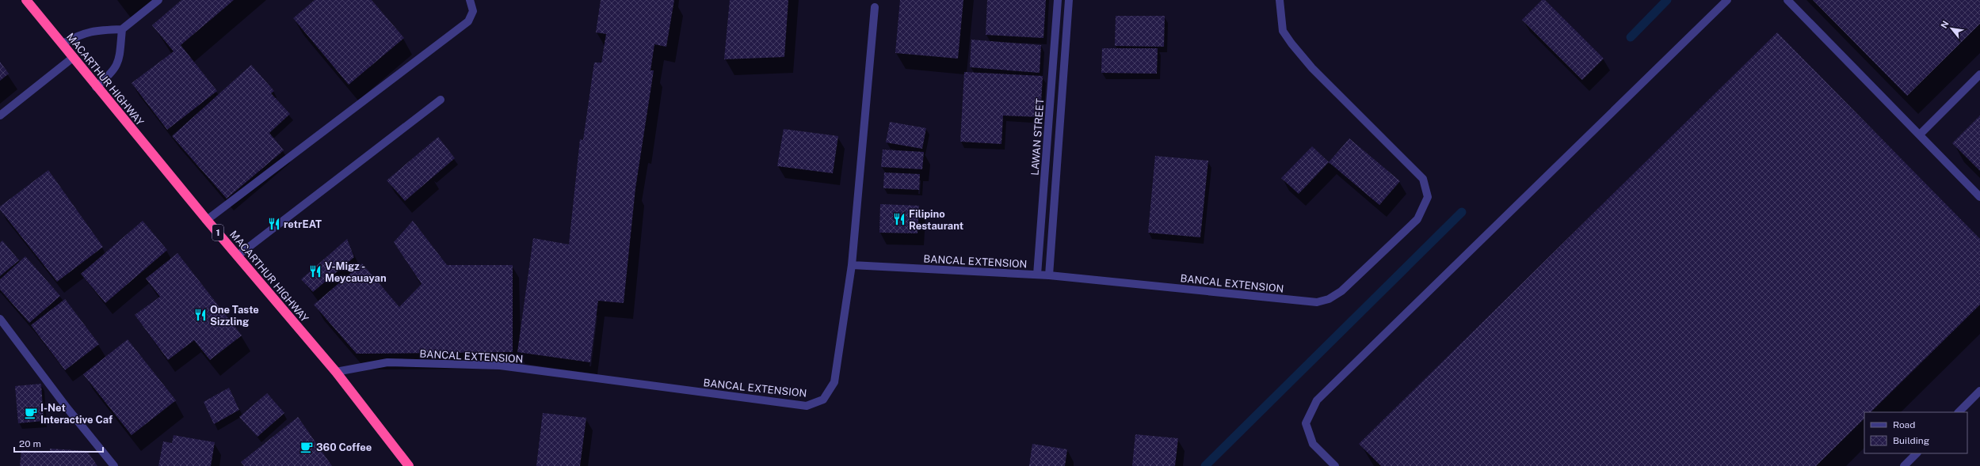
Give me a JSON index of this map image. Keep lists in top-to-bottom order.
{
  "streets": {
    "highway": ["MACARTHUR HIGHWAY", "1"],
    "street": ["LAWAN STREET", "BANCAL EXTENSION"]
  },
  "crossings": [
    ["MACARTHUR HIGHWAY", "BANCAL EXTENSION"],
    ["LAWAN STREET", "BANCAL EXTENSION"]
  ],
  "places": {
    "restaurant": [
      "Filipino Restaurant",
      "retrEAT",
      "V-Migz - Meycauayan",
      "One Taste Sizzling"
    ],
    "cafe": ["I-Net Interactive Caf", "360 Coffee"]
  },
  "legend": ["Road", "Building"],
  "scale_bar": "20 m",
  "north": "top left"
}
